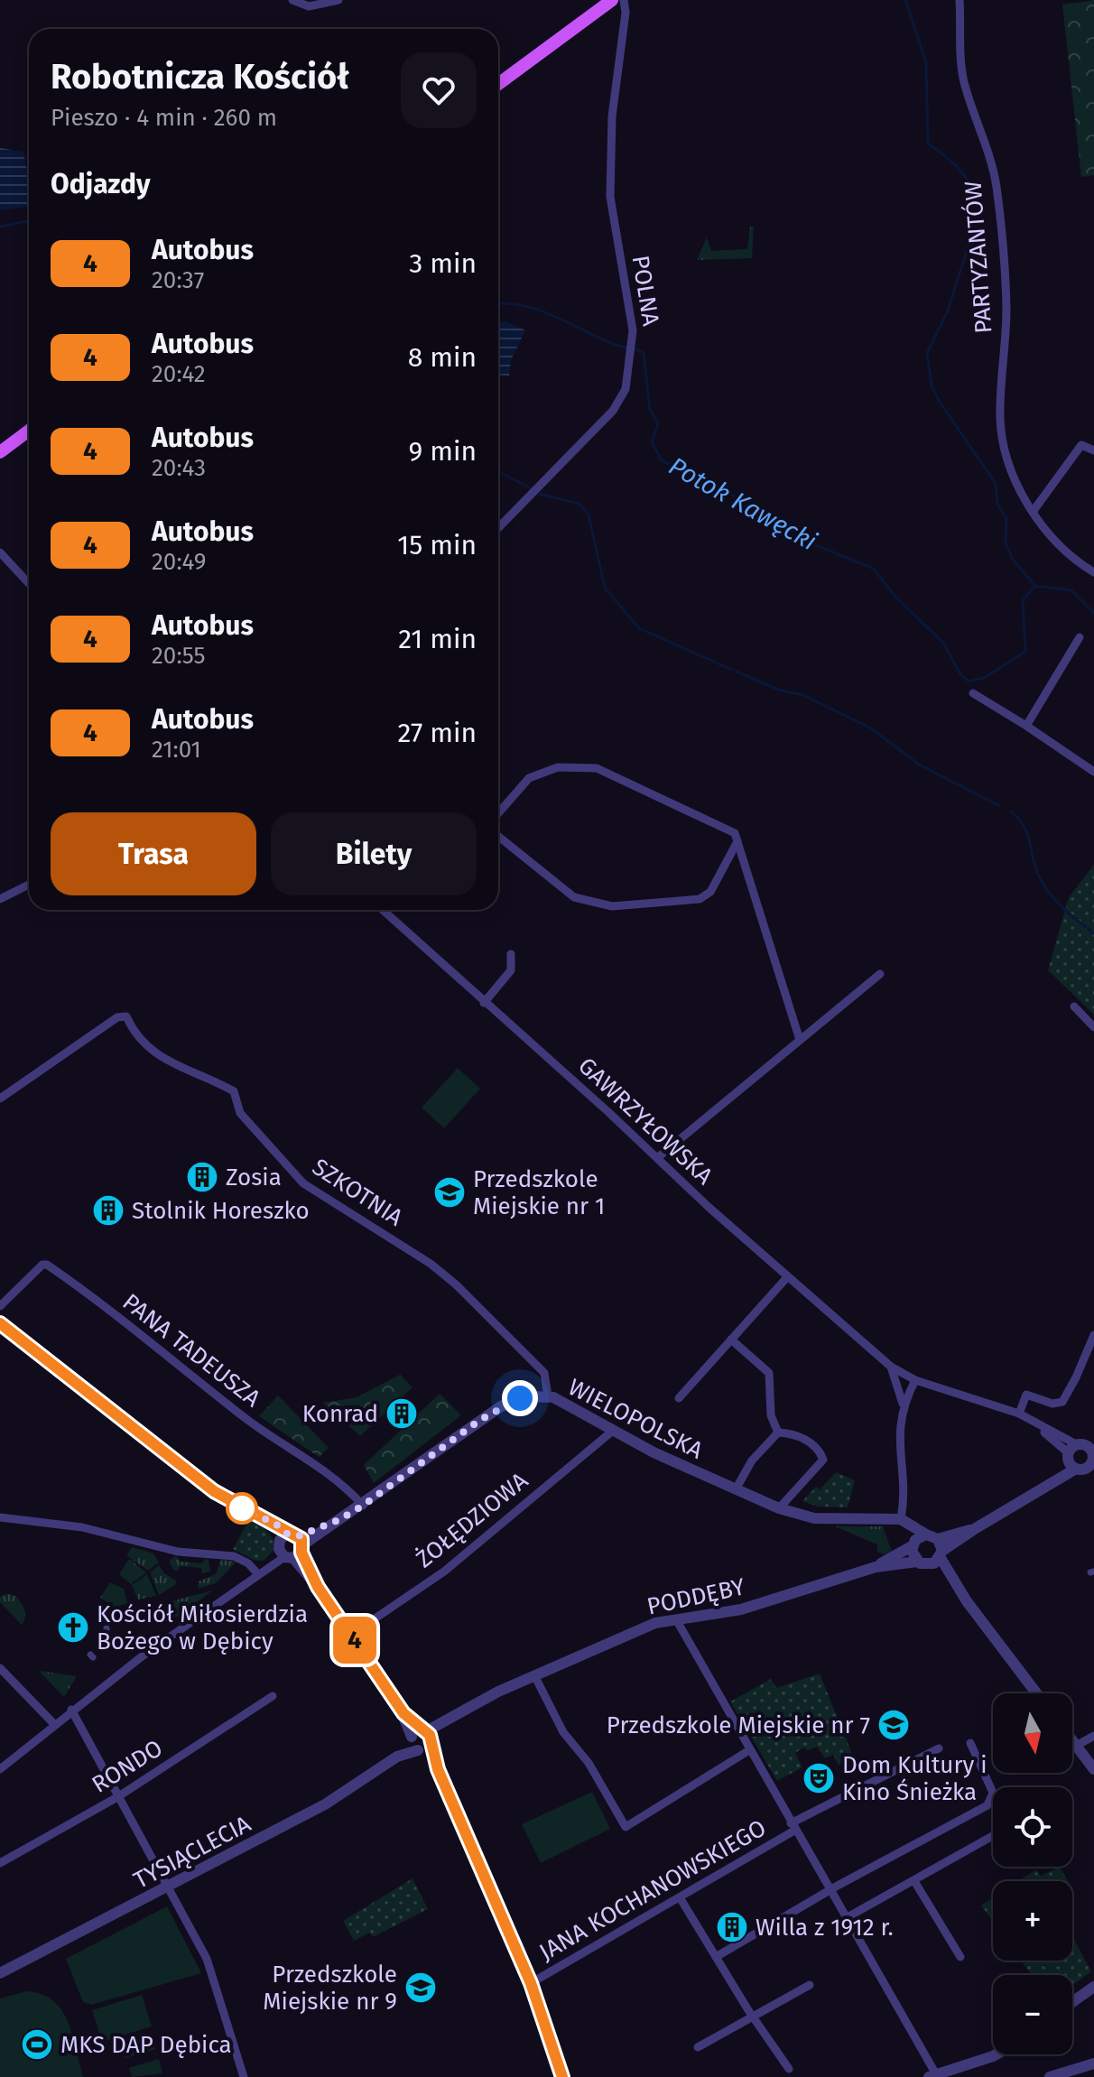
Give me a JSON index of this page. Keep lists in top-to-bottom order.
{
  "streets": {
    "street": [
      "PARTYZANTÓW",
      "POLNA",
      "GAWRZYŁOWSKA",
      "SZKOTNIA",
      "PANA TADEUSZA",
      "WIELOPOLSKA",
      "ŻOŁĘDZIOWA",
      "PODDĘBY",
      "RONDO",
      "TYSIĄCLECIA",
      "JANA KOCHANOWSKIEGO"
    ]
  },
  "crossings": [
    ["SZKOTNIA", "WIELOPOLSKA"],
    ["PANA TADEUSZA", "WIELOPOLSKA"],
    ["WIELOPOLSKA", "ŻOŁĘDZIOWA"],
    ["PODDĘBY", "TYSIĄCLECIA"]
  ],
  "water": ["Potok Kawęcki"],
  "places": {
    "building": [
      "Zosia",
      "Stolnik Horeszko",
      "Konrad",
      "Willa z 1912 r."
    ],
    "school or university": ["Przedszkole Miejskie nr 1", "Przedszkole Miejskie nr 7", "Przedszkole Miejskie nr 9"],
    "church": ["Kościół Miłosierdzia Bożego w Dębicy"],
    "theatre": ["Dom Kultury i Kino Śnieżka"],
    "sports": ["MKS DAP Dębica"]
  },
  "lines": ["bus line 4"],
  "north": "bottom",
  "page": {
    "on_map": "4",
    "heading": [
      ["Robotnicza Kościół", "Pieszo · 4 min · 260 m"],
      "Odjazdy"
    ],
    "list": [
      {
        "mark": "4",
        "name": "Autobus",
        "note": "20:37",
        "value": "3 min"
      },
      {
        "mark": "4",
        "name": "Autobus",
        "note": "20:42",
        "value": "8 min"
      },
      {
        "mark": "4",
        "name": "Autobus",
        "note": "20:43",
        "value": "9 min"
      },
      {
        "mark": "4",
        "name": "Autobus",
        "note": "20:49",
        "value": "15 min"
      },
      {
        "mark": "4",
        "name": "Autobus",
        "note": "20:55",
        "value": "21 min"
      },
      {
        "mark": "4",
        "name": "Autobus",
        "note": "21:01",
        "value": "27 min"
      }
    ],
    "buttons": ["Trasa", "Bilety"],
    "map_buttons": ["+", "−"]
  }
}
